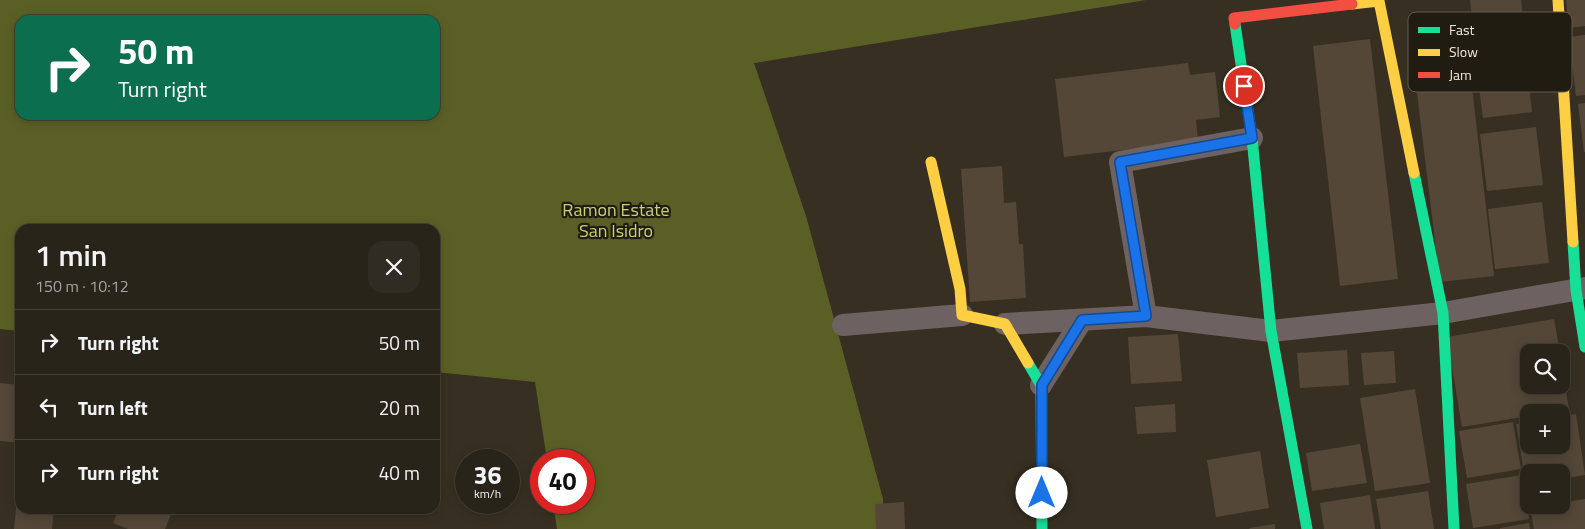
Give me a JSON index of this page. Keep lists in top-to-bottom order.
{
  "parks": ["Ramon Estate San Isidro"],
  "legend": ["Fast", "Slow", "Jam"],
  "page": {
    "turn": ["50 m", "Turn right"],
    "heading": ["1 min", "150 m · 10:12"],
    "list": [
      {
        "name": "Turn right",
        "value": "50 m"
      },
      {
        "name": "Turn left",
        "value": "20 m"
      },
      {
        "name": "Turn right",
        "value": "40 m"
      }
    ],
    "map_buttons": ["+", "−"],
    "speed": "36 km/h",
    "limit": "40"
  }
}
